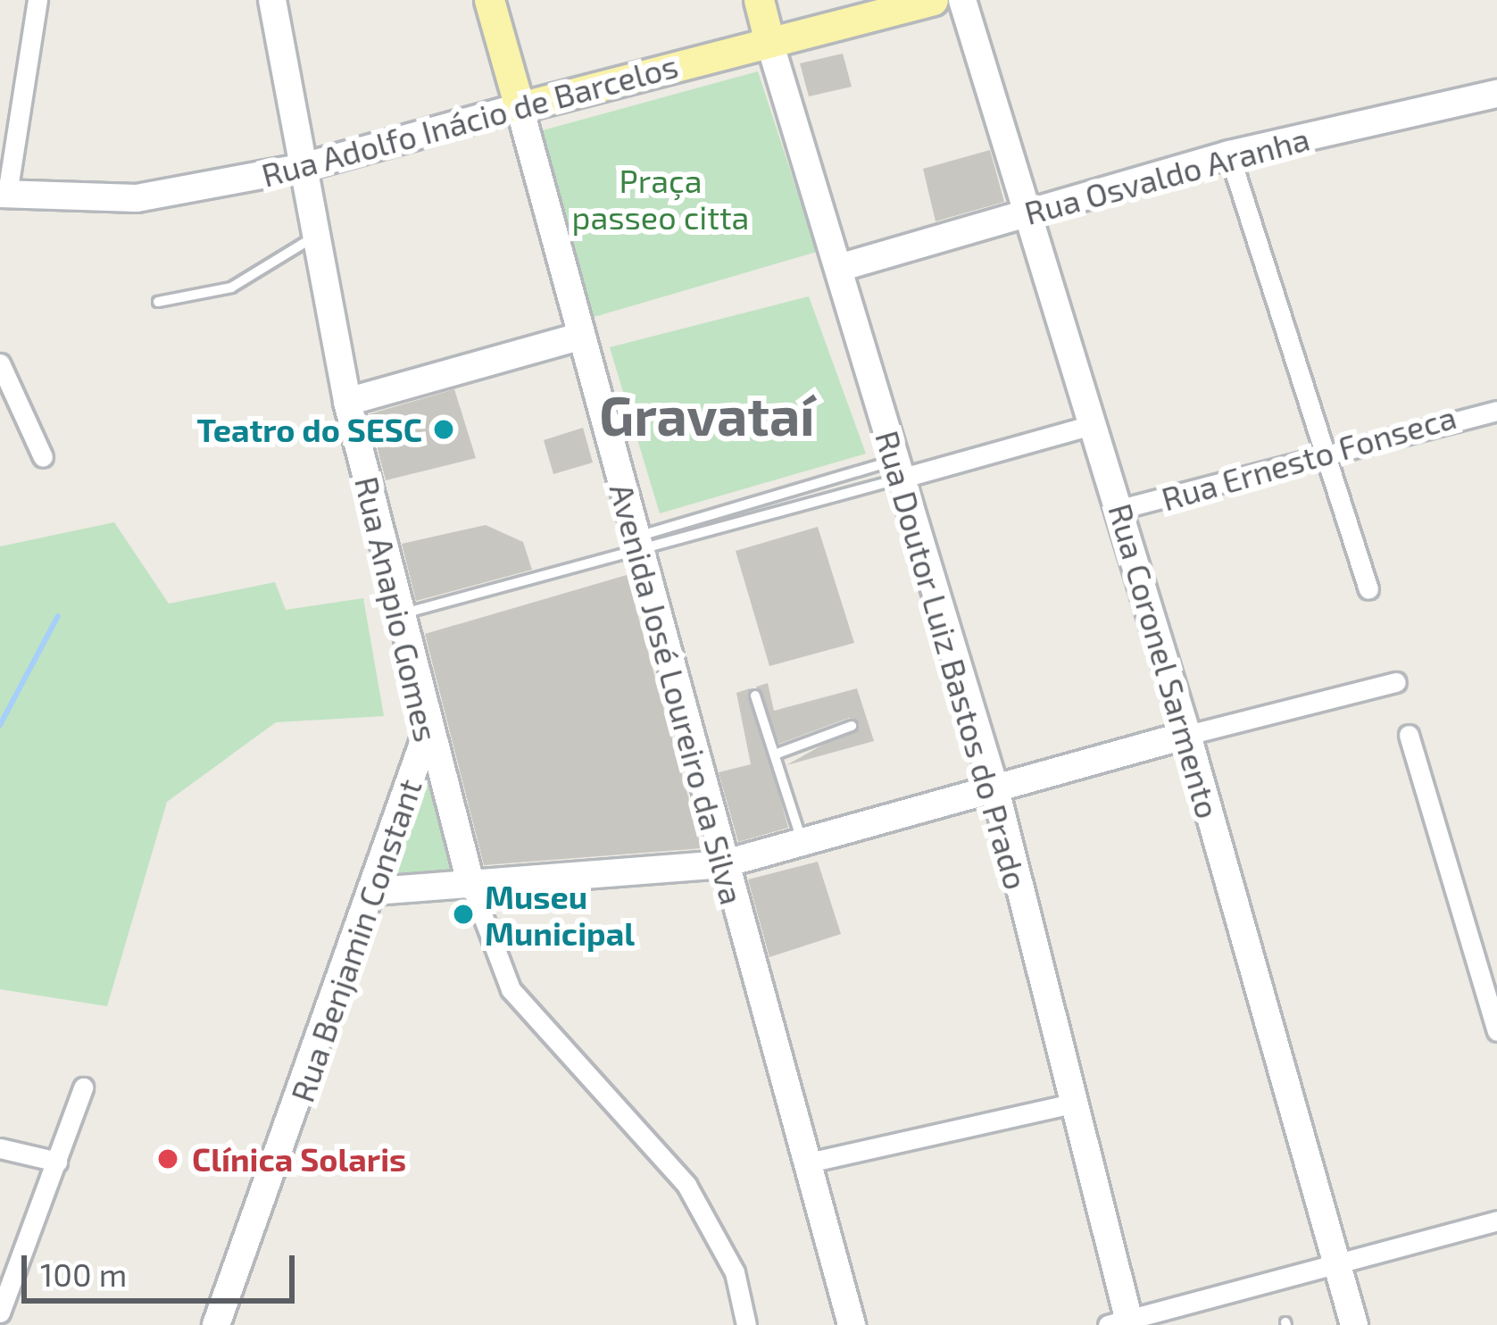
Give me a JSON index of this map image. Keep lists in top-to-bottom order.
{
  "streets": {
    "main road": ["Rua Adolfo Inácio de Barcelos", "Rua Doutor Luiz Bastos do Prado", "Avenida José Loureiro da Silva"],
    "street": [
      "Rua Osvaldo Aranha",
      "Rua Ernesto Fonseca",
      "Rua Anapio Gomes",
      "Rua Coronel Sarmento",
      "Rua Benjamin Constant"
    ]
  },
  "crossings": [
    ["Rua Adolfo Inácio de Barcelos", "Rua Anapio Gomes"],
    ["Rua Adolfo Inácio de Barcelos", "Rua Doutor Luiz Bastos do Prado"],
    ["Rua Adolfo Inácio de Barcelos", "Avenida José Loureiro da Silva"],
    ["Rua Osvaldo Aranha", "Rua Doutor Luiz Bastos do Prado"],
    ["Rua Osvaldo Aranha", "Rua Coronel Sarmento"],
    ["Rua Ernesto Fonseca", "Rua Coronel Sarmento"],
    ["Rua Anapio Gomes", "Rua Benjamin Constant"]
  ],
  "districts": ["Gravataí"],
  "parks": ["Praça passeo citta"],
  "places": ["Teatro do SESC", "Museu Municipal", "Clínica Solaris"],
  "scale_bar": "100 m"
}
